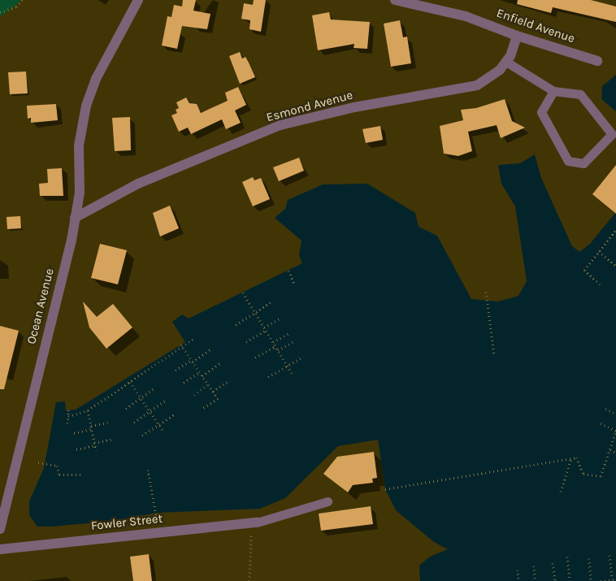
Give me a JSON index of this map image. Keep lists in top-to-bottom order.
{
  "streets": {
    "street": [
      "Enfield Avenue",
      "Esmond Avenue",
      "Ocean Avenue",
      "Fowler Street"
    ]
  },
  "crossings": [
    ["Enfield Avenue", "Esmond Avenue"],
    ["Esmond Avenue", "Ocean Avenue"]
  ]
}
